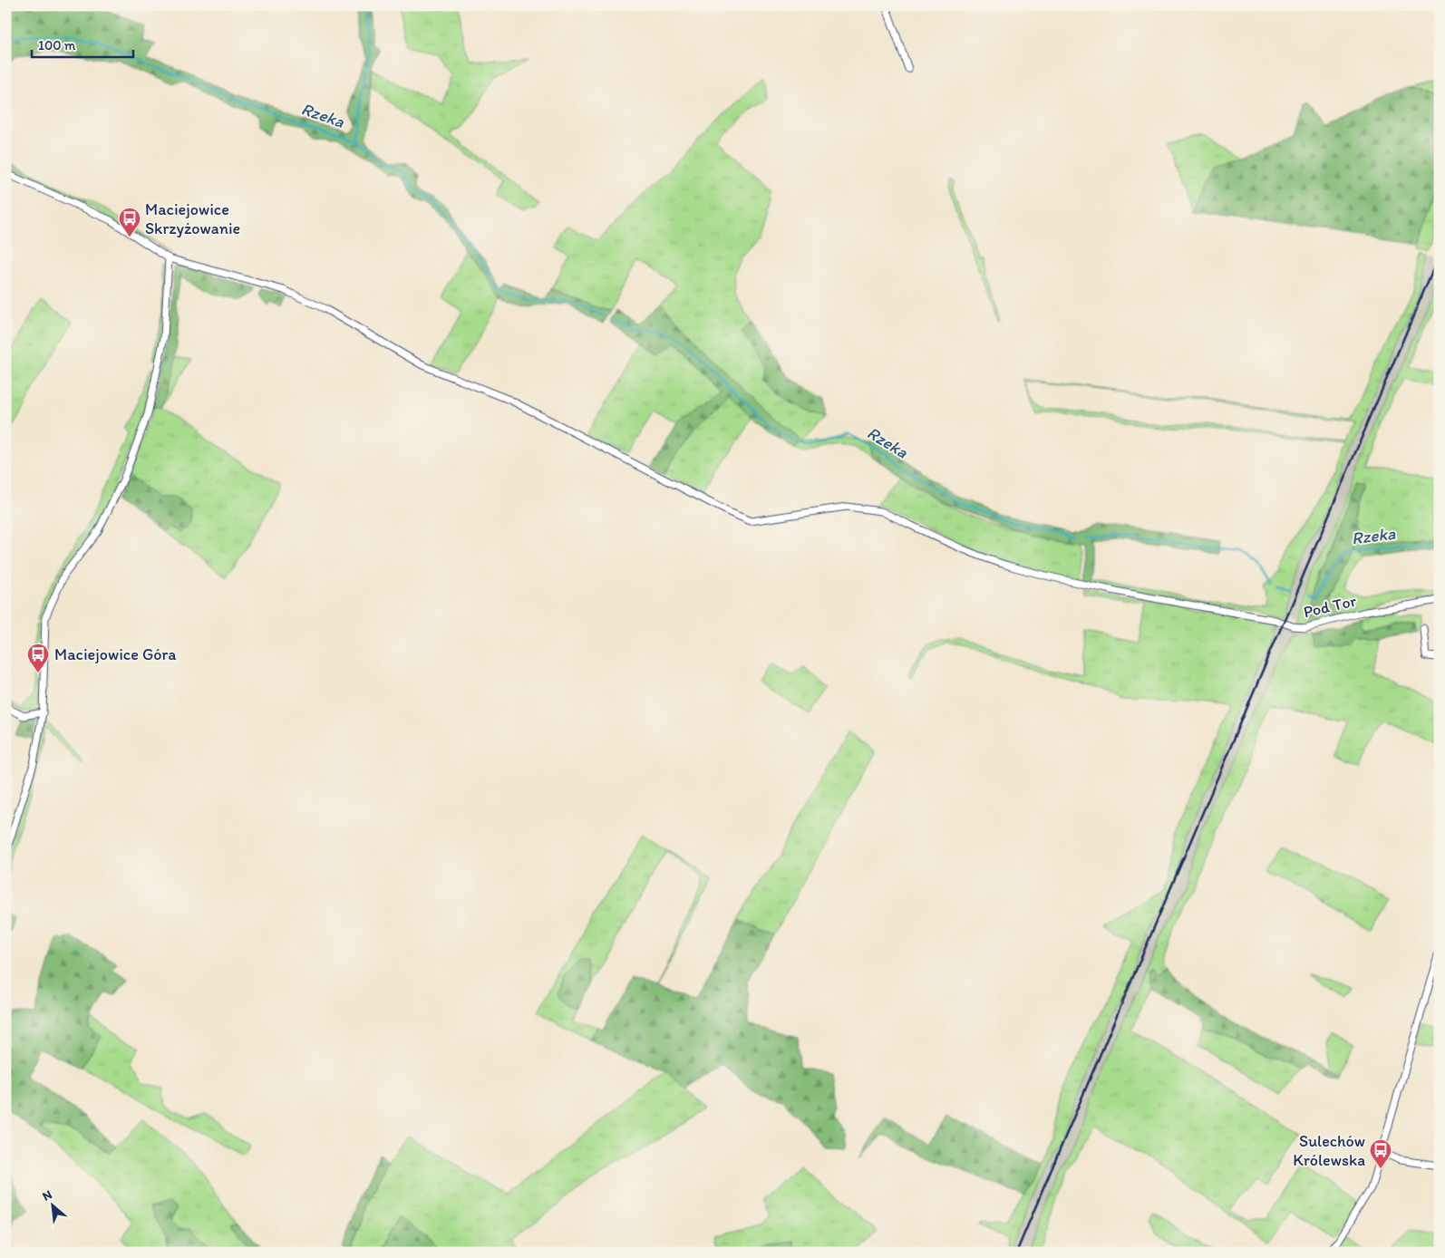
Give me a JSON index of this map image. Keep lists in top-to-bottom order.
{
  "streets": {
    "street": ["Pod Tor"]
  },
  "water": ["Rzeka"],
  "places": {
    "bus stop": ["Maciejowice Skrzyżowanie", "Maciejowice Góra", "Sulechów Królewska"]
  },
  "scale_bar": "100 m",
  "north": "top left"
}
